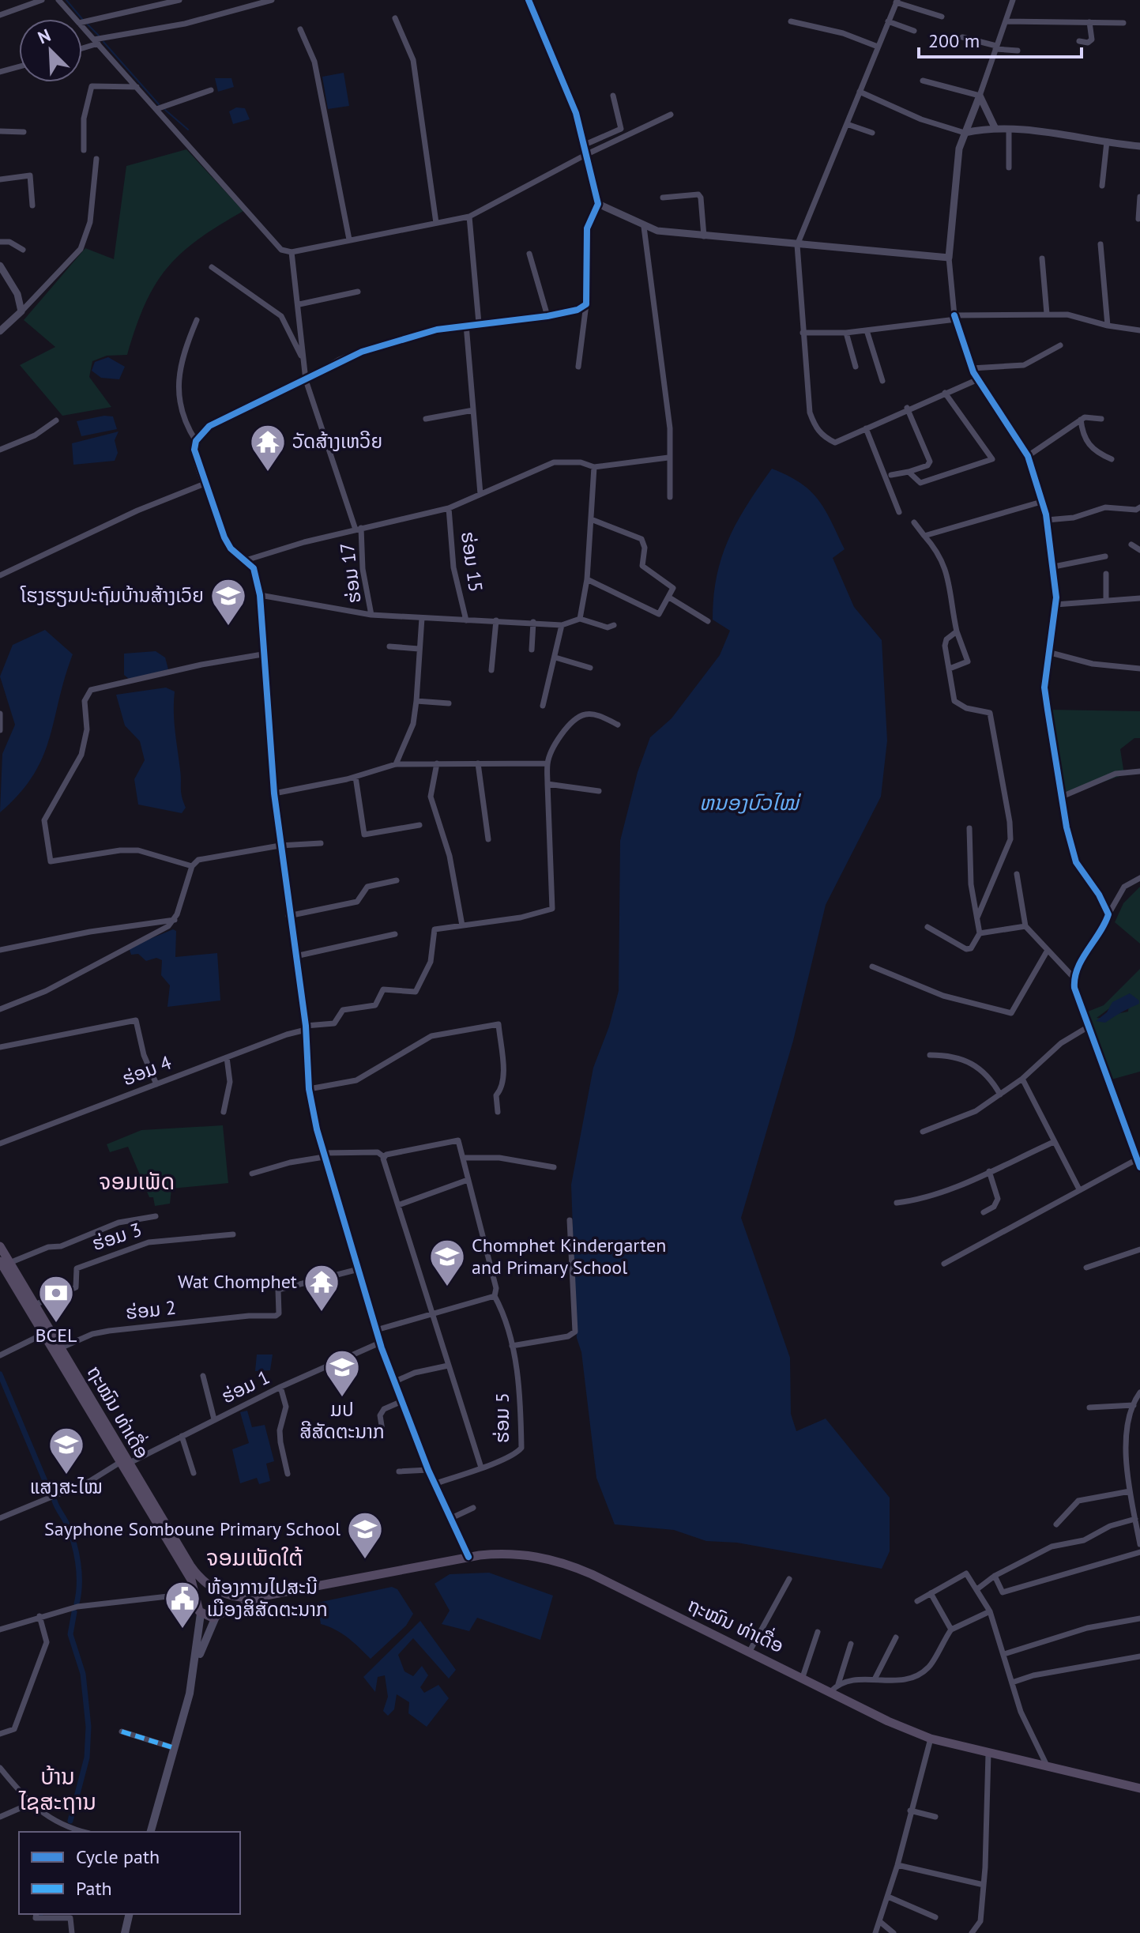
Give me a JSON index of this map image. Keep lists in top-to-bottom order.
{
  "streets": {
    "main road": ["ຖະໝົນ ທ່າເດື່ອ"],
    "street": [
      "ຮ່ອມ 15",
      "ຮ່ອມ 17",
      "ຮ່ອມ 4",
      "ຮ່ອມ 3",
      "ຮ່ອມ 2",
      "ຮ່ອມ 1",
      "ຮ່ອມ 5"
    ]
  },
  "crossings": [
    ["ຮ່ອມ 3", "ຖະໝົນ ທ່າເດື່ອ"],
    ["ຮ່ອມ 2", "ຖະໝົນ ທ່າເດື່ອ"],
    ["ຮ່ອມ 1", "ຖະໝົນ ທ່າເດື່ອ"]
  ],
  "districts": ["ຈອມເພັດ", "ຈອມເພັດໃຕ້", "ບ້ານ ໄຊສະຖານ"],
  "water": ["ຫນອງບົວໄໝ່"],
  "places": {
    "temple": ["ວັດສ້າງເຫວີຍ", "Wat Chomphet"],
    "school or university": [
      "ໂຮງຮຽນປະຖົມບ້ານສ້າງເວົຍ",
      "Chomphet Kindergarten and Primary School",
      "ມປ ສີສັດຕະນາກ",
      "ແສງສະໄໝ",
      "Sayphone Somboune Primary School"
    ],
    "bank": ["BCEL"],
    "public building": ["ຫ້ອງການໄປສະນີ ເມືອງສິສັດຕະນາກ"]
  },
  "legend": ["Cycle path", "Path"],
  "scale_bar": "200 m",
  "north": "top left"
}
